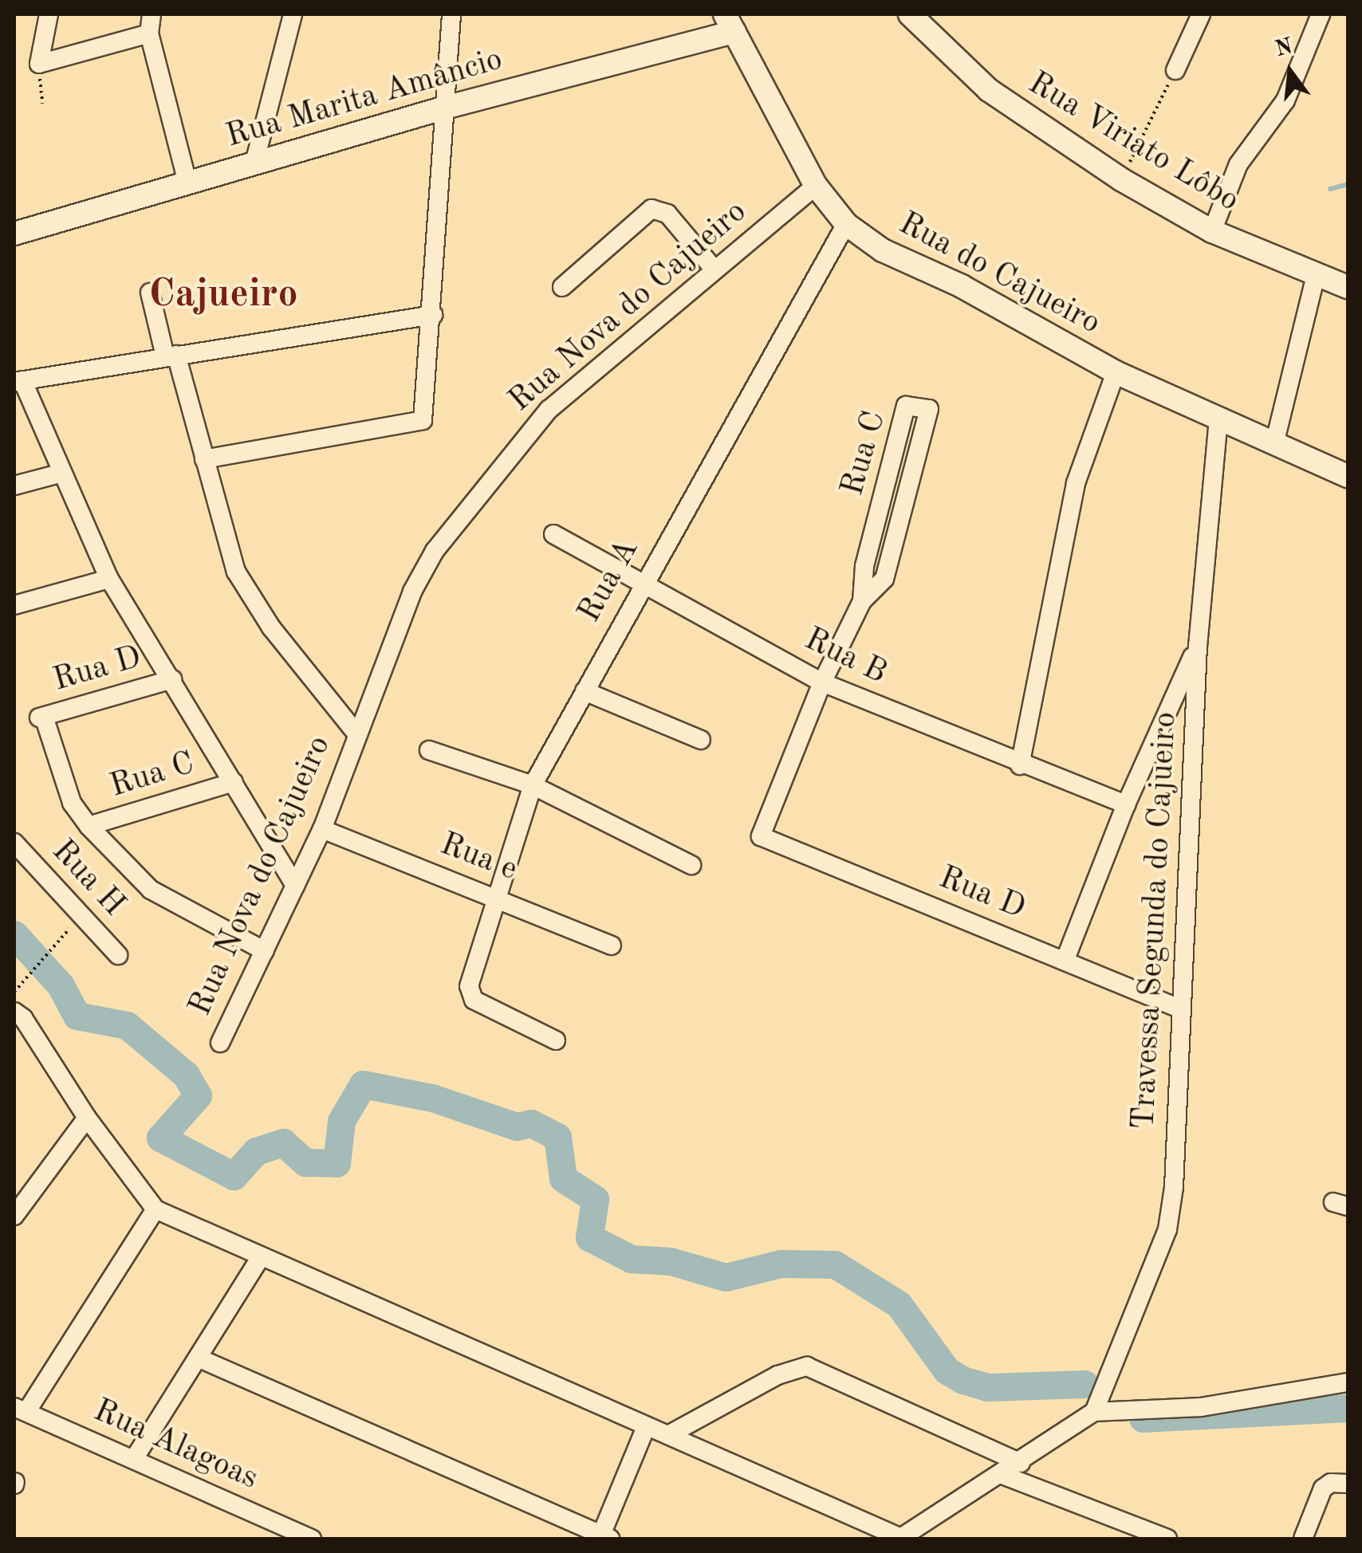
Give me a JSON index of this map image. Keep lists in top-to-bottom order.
{
  "streets": {
    "street": [
      "Rua Marita Amâncio",
      "Rua Viriato Lôbo",
      "Rua do Cajueiro",
      "Rua Nova do Cajueiro",
      "Rua C",
      "Rua A",
      "Rua B",
      "Rua D",
      "Rua e",
      "Rua H",
      "Travessa Segunda do Cajueiro",
      "Rua Alagoas"
    ]
  },
  "crossings": [
    ["Rua Marita Amâncio", "Rua do Cajueiro"],
    ["Rua do Cajueiro", "Rua Nova do Cajueiro"],
    ["Rua do Cajueiro", "Rua A"],
    ["Rua do Cajueiro", "Travessa Segunda do Cajueiro"],
    ["Rua Nova do Cajueiro", "Rua e"],
    ["Rua C", "Rua B"],
    ["Rua C", "Rua D"],
    ["Rua A", "Rua B"],
    ["Rua A", "Rua e"],
    ["Rua D", "Travessa Segunda do Cajueiro"]
  ],
  "districts": ["Cajueiro"],
  "north": "top"
}
